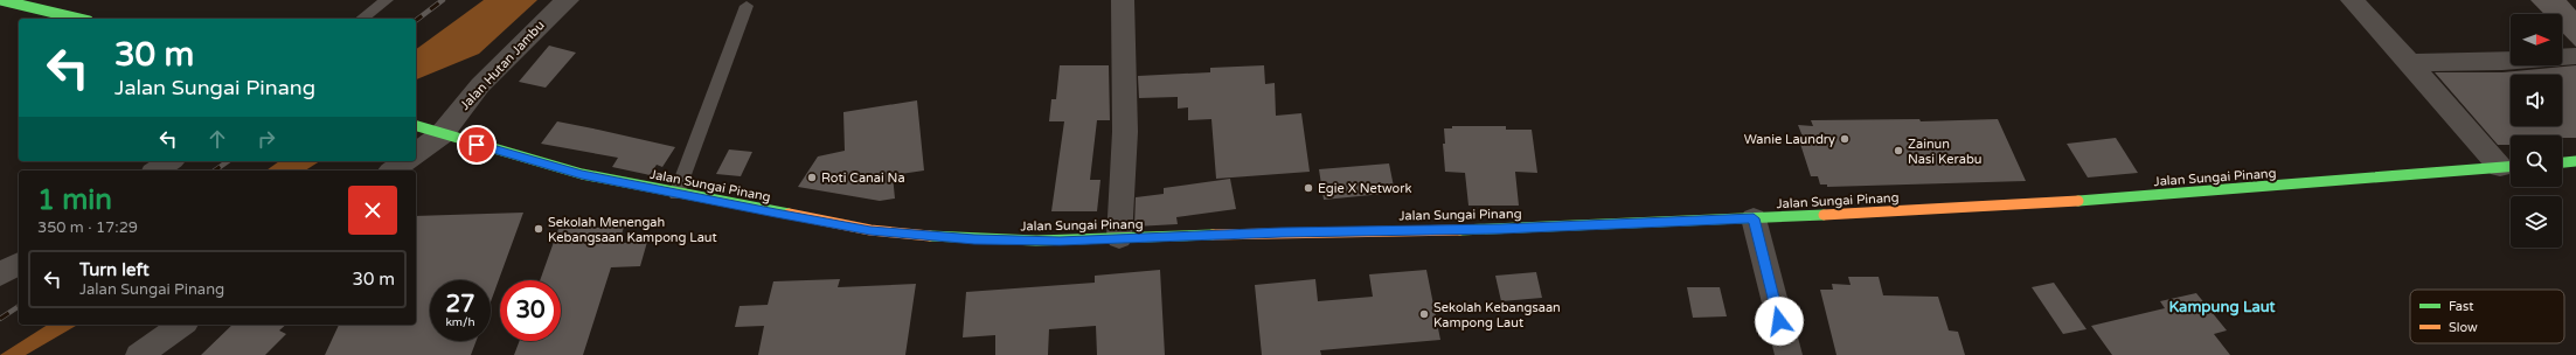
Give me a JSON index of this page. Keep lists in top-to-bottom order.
{
  "streets": {
    "street": ["Jalan Hutan Jambu", "Jalan Sungai Pinang"]
  },
  "crossings": [
    ["Jalan Hutan Jambu", "Jalan Sungai Pinang"]
  ],
  "districts": ["Kampung Laut"],
  "places": [
    "Wanie Laundry",
    "Zainun Nasi Kerabu",
    "Roti Canai Na",
    "Egie X Network",
    "Sekolah Menengah Kebangsaan Kampong Laut",
    "Sekolah Kebangsaan Kampong Laut"
  ],
  "legend": ["Fast", "Slow"],
  "north": "right",
  "page": {
    "turn": ["30 m", "Jalan Sungai Pinang"],
    "heading": ["1 min", "350 m · 17:29"],
    "list": [
      {
        "name": "Turn left",
        "note": "Jalan Sungai Pinang",
        "value": "30 m"
      }
    ],
    "speed": "27 km/h",
    "limit": "30"
  }
}
